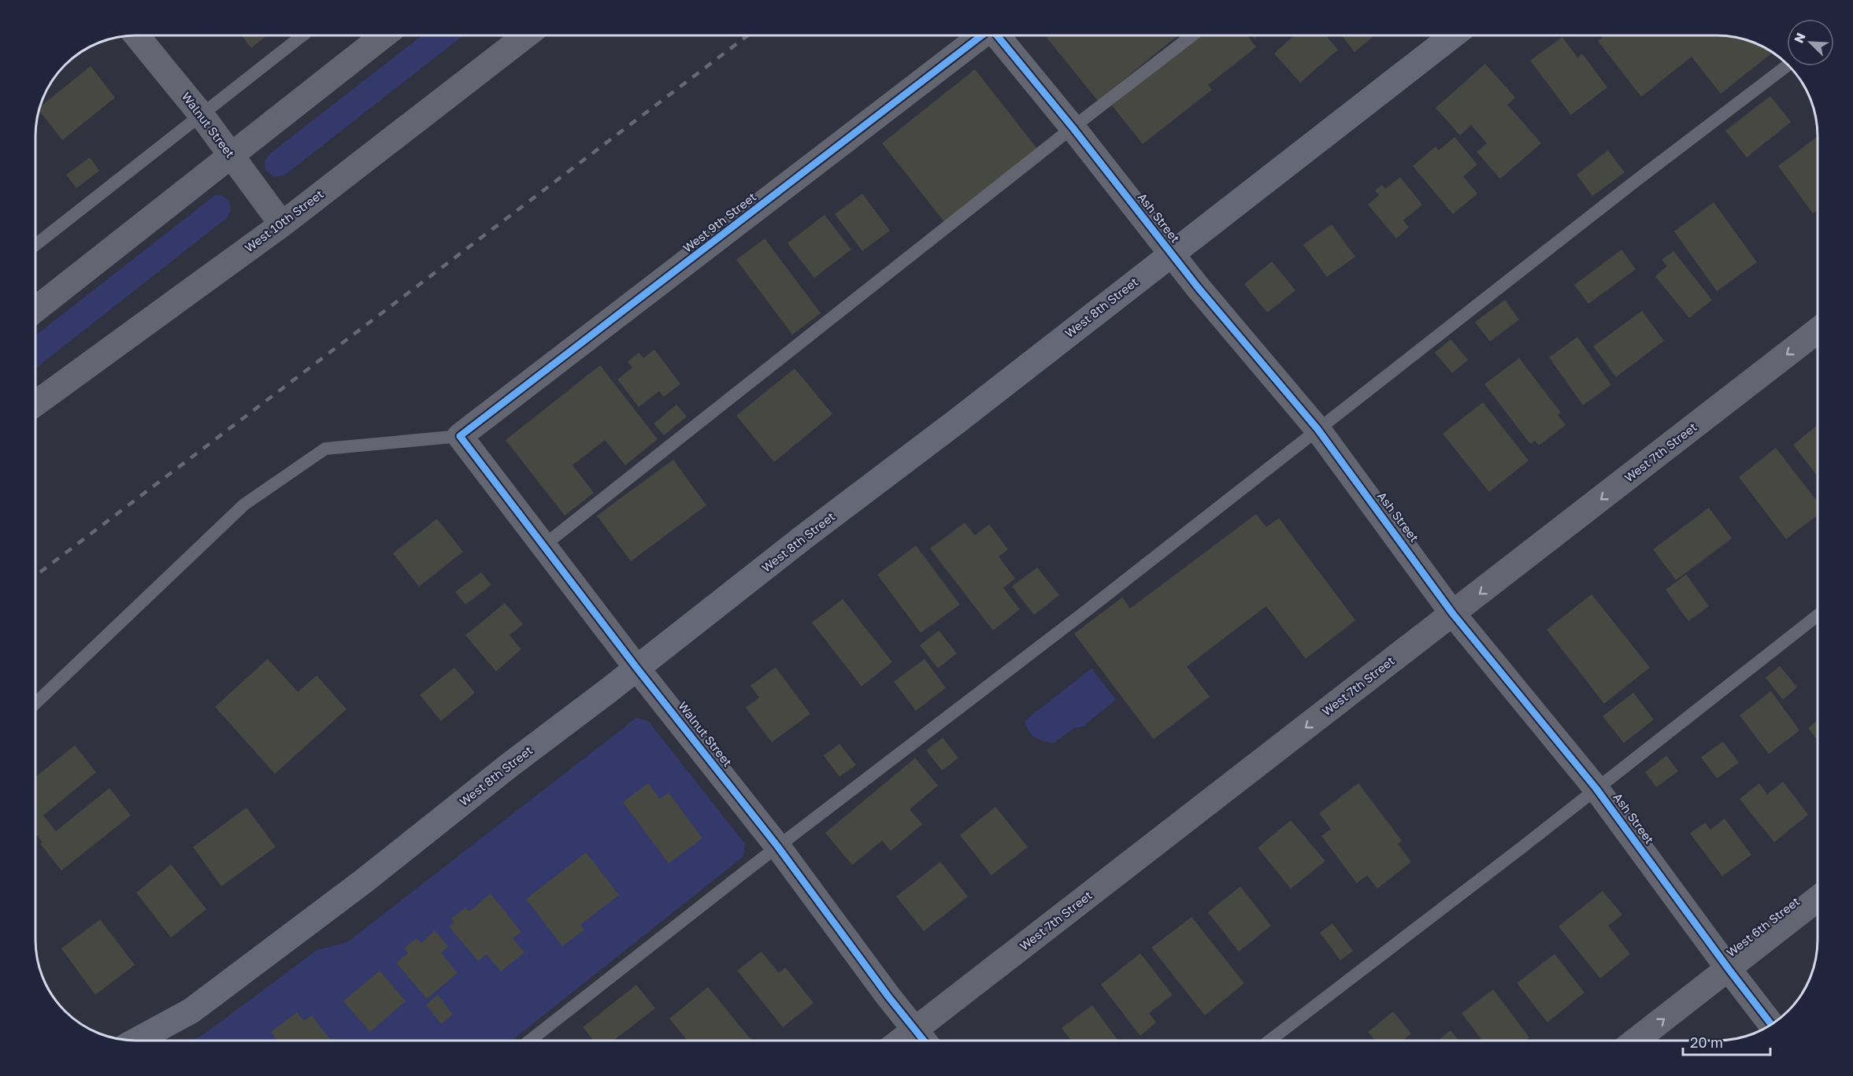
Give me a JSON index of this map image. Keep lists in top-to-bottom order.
{
  "streets": {
    "main road": ["West 8th Street"],
    "street": [
      "Walnut Street",
      "Ash Street",
      "West 10th Street",
      "West 9th Street",
      "West 7th Street",
      "West 6th Street"
    ]
  },
  "crossings": [
    ["Walnut Street", "West 10th Street"],
    ["Walnut Street", "West 9th Street"],
    ["Walnut Street", "West 8th Street"],
    ["Walnut Street", "West 7th Street"],
    ["Ash Street", "West 8th Street"],
    ["Ash Street", "West 7th Street"],
    ["Ash Street", "West 6th Street"]
  ],
  "one_way": ["West 7th Street", "West 6th Street"],
  "scale_bar": "20 m",
  "north": "top left"
}
